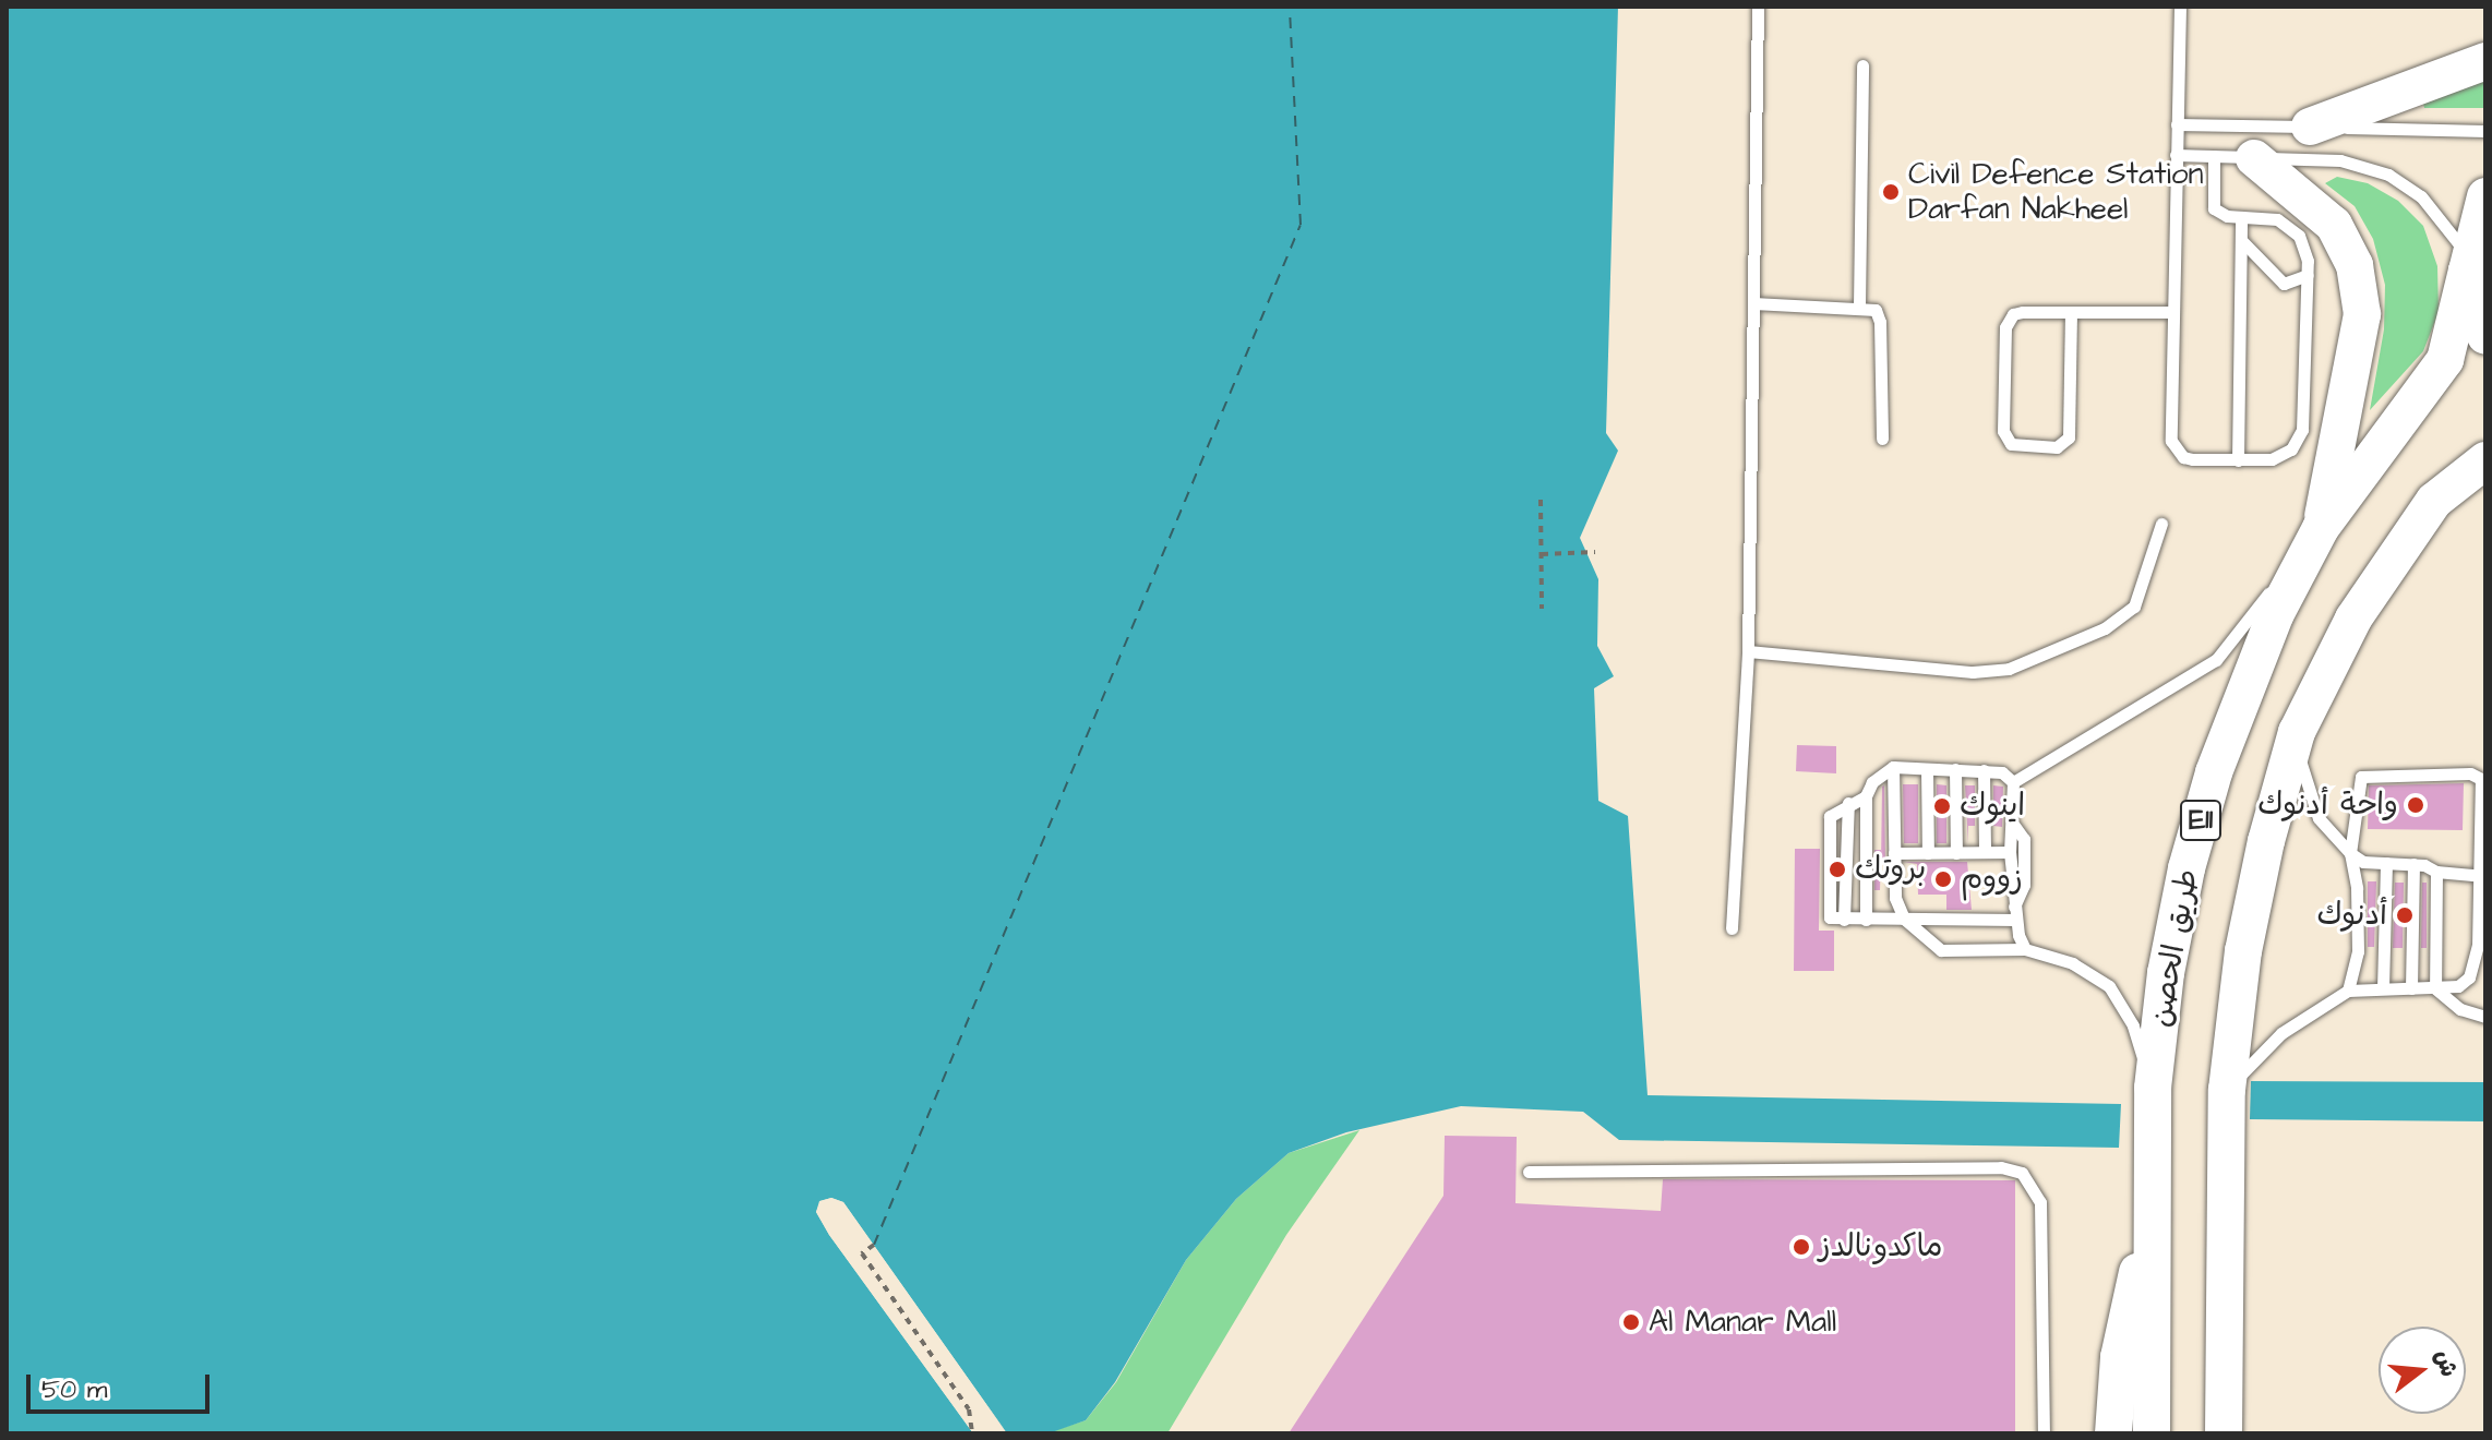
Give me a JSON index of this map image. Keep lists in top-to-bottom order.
{
  "streets": {
    "main road": ["E11", "طريق الحصن"]
  },
  "places": [
    "Civil Defence Station Darfan Nakheel",
    "واحة أدنوك",
    "اينوك",
    "بروتك",
    "زووم",
    "أدنوك",
    "ماكدونالدز",
    "Al Manar Mall"
  ],
  "scale_bar": "50 m",
  "north": "right"
}
